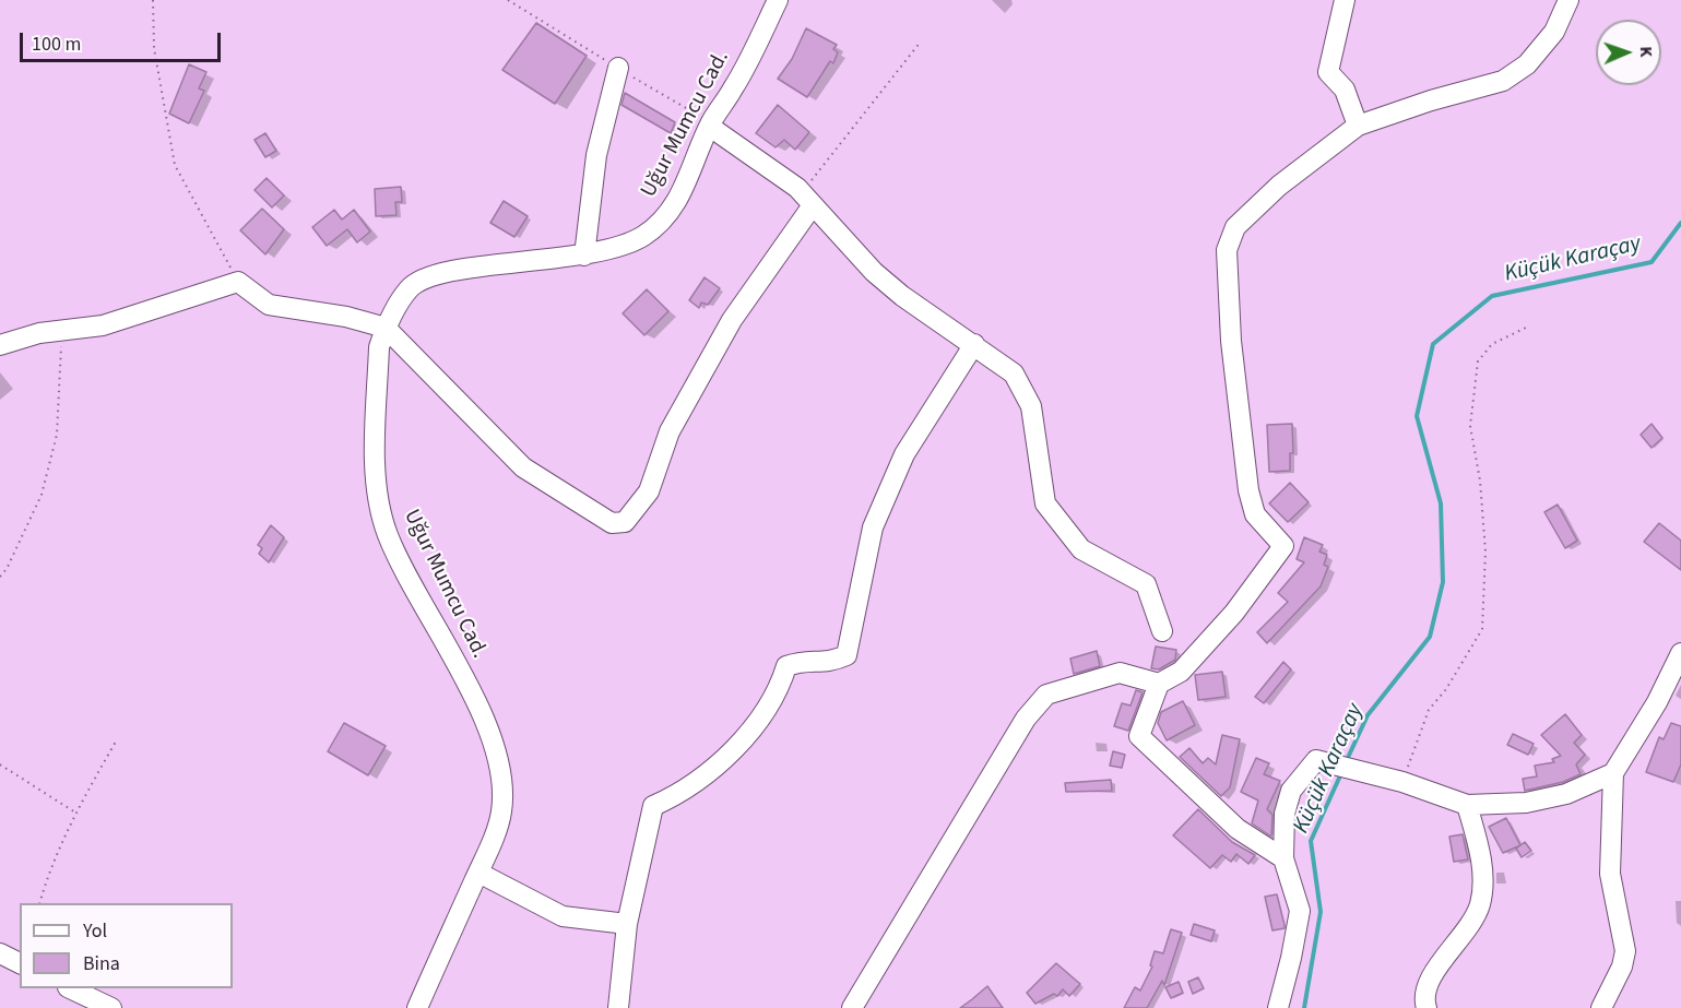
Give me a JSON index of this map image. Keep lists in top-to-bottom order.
{
  "streets": {
    "street": ["Uğur Mumcu Cad."]
  },
  "water": ["Küçük Karaçay"],
  "legend": ["Yol", "Bina"],
  "scale_bar": "100 m",
  "north": "right"
}
